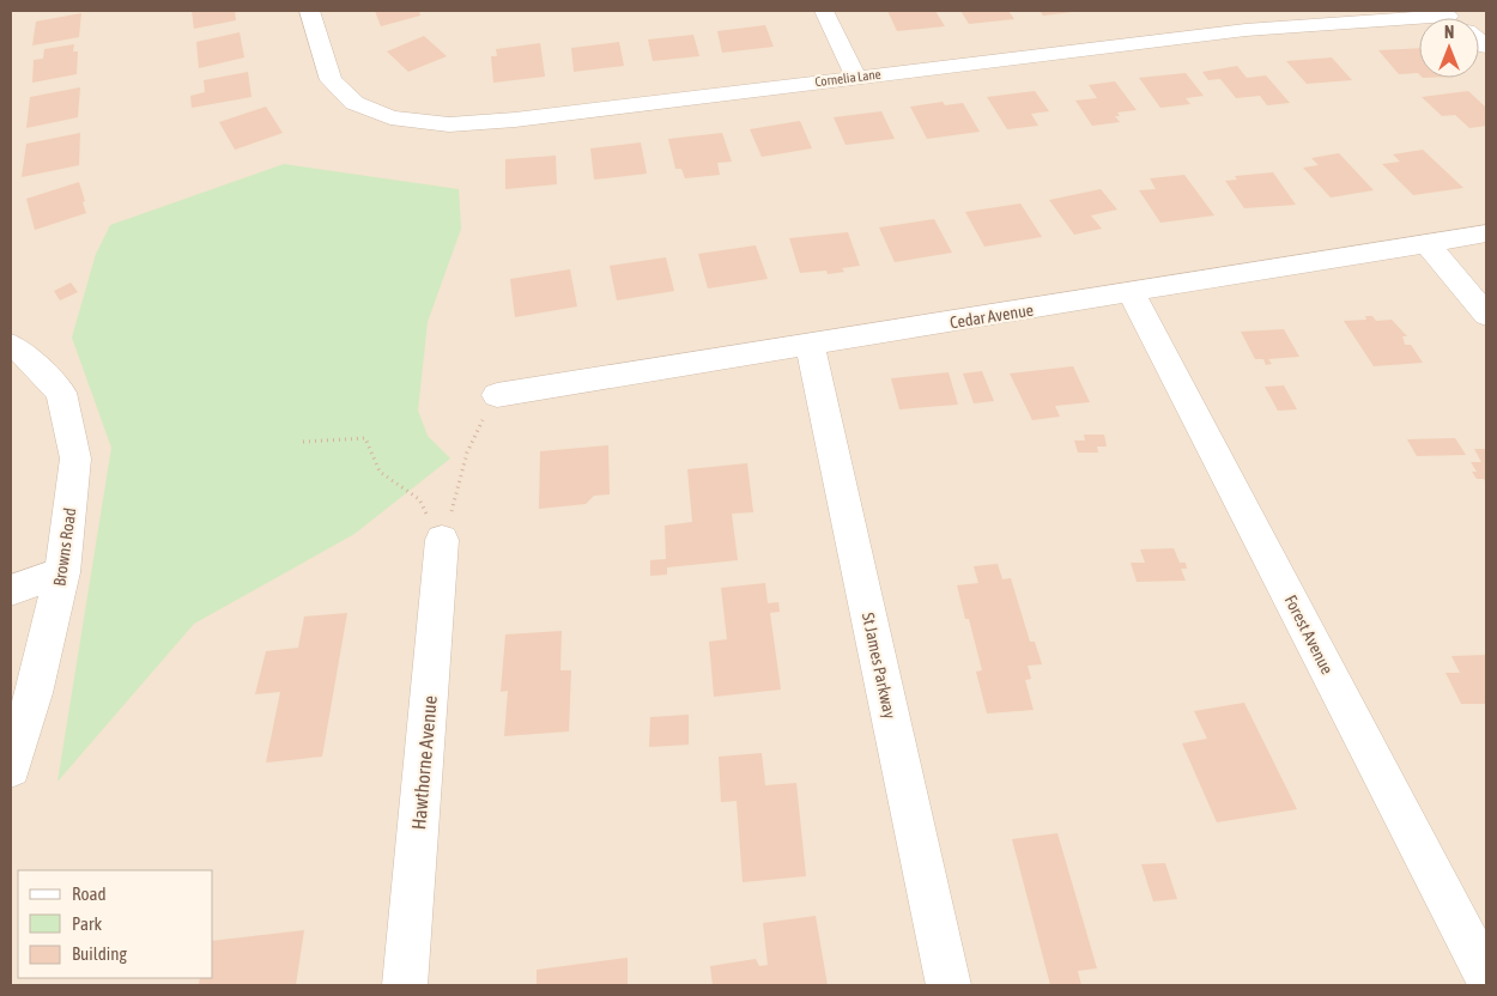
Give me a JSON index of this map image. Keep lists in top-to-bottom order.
{
  "streets": {
    "street": [
      "Cornelia Lane",
      "Cedar Avenue",
      "Browns Road",
      "Forest Avenue",
      "St James Parkway",
      "Hawthorne Avenue"
    ]
  },
  "crossings": [
    ["Cedar Avenue", "Forest Avenue"],
    ["Cedar Avenue", "St James Parkway"]
  ],
  "legend": ["Road", "Park", "Building"],
  "north": "top"
}
